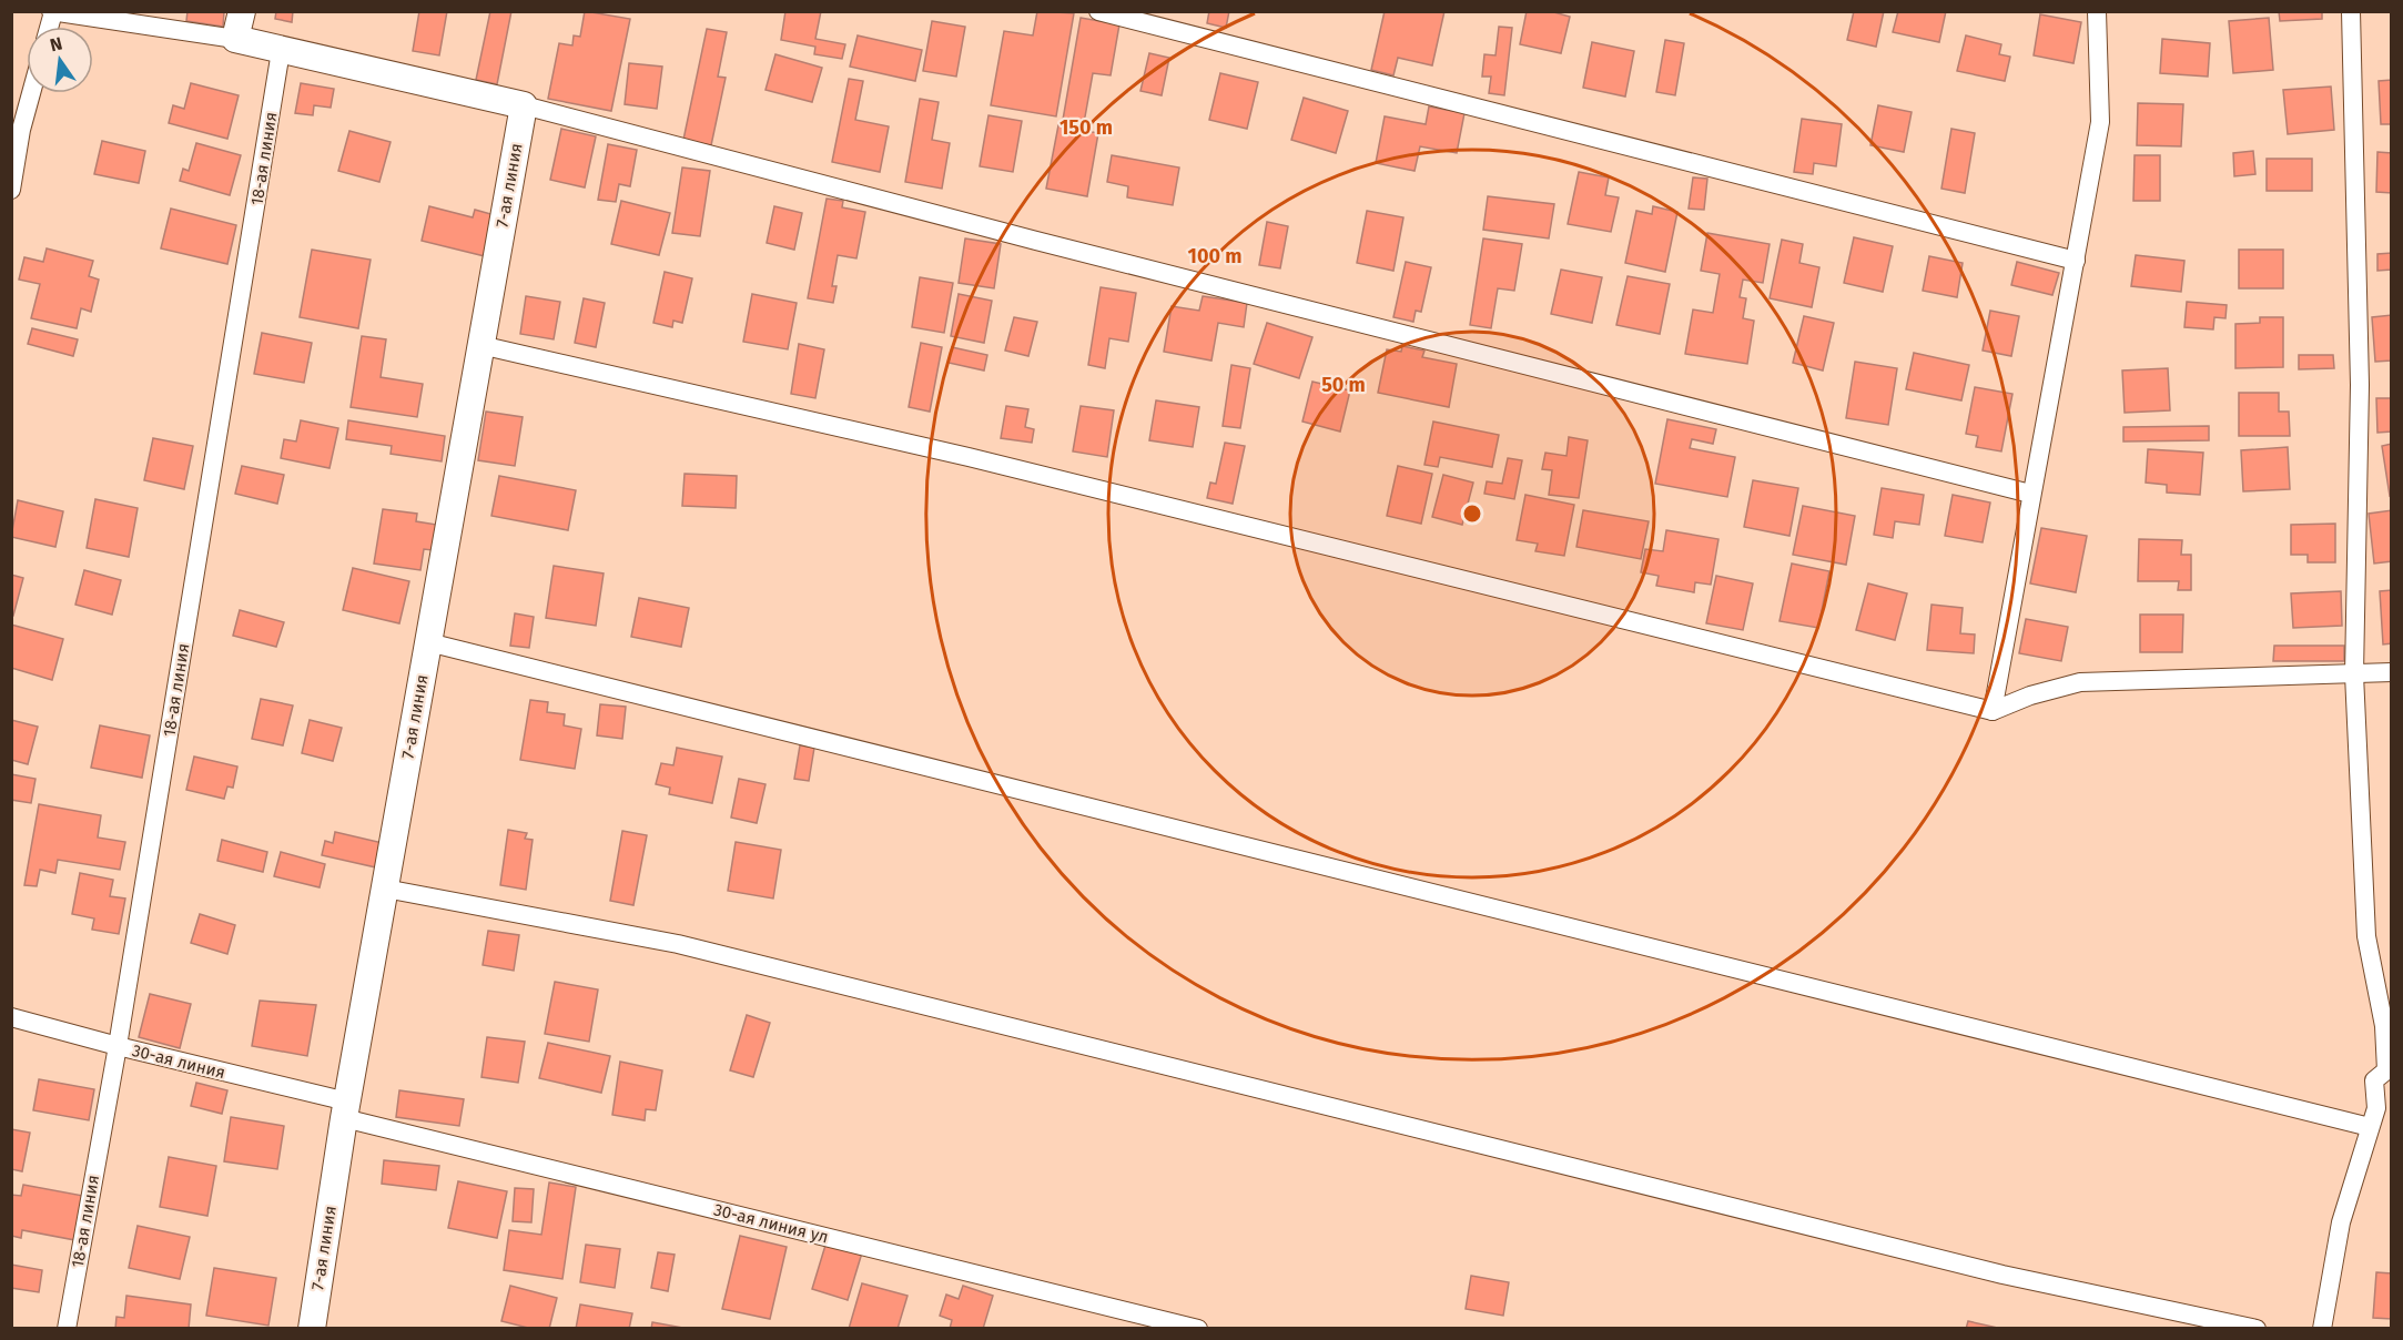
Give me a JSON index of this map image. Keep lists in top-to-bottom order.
{
  "streets": {
    "street": [
      "18-ая линия",
      "7-ая линия",
      "30-ая линия",
      "30-ая линия ул"
    ]
  },
  "crossings": [
    ["18-ая линия", "30-ая линия"],
    ["7-ая линия", "30-ая линия"],
    ["7-ая линия", "30-ая линия ул"],
    ["30-ая линия", "30-ая линия ул"]
  ],
  "north": "top",
  "rings": ["150 m", "100 m", "50 m"]
}
